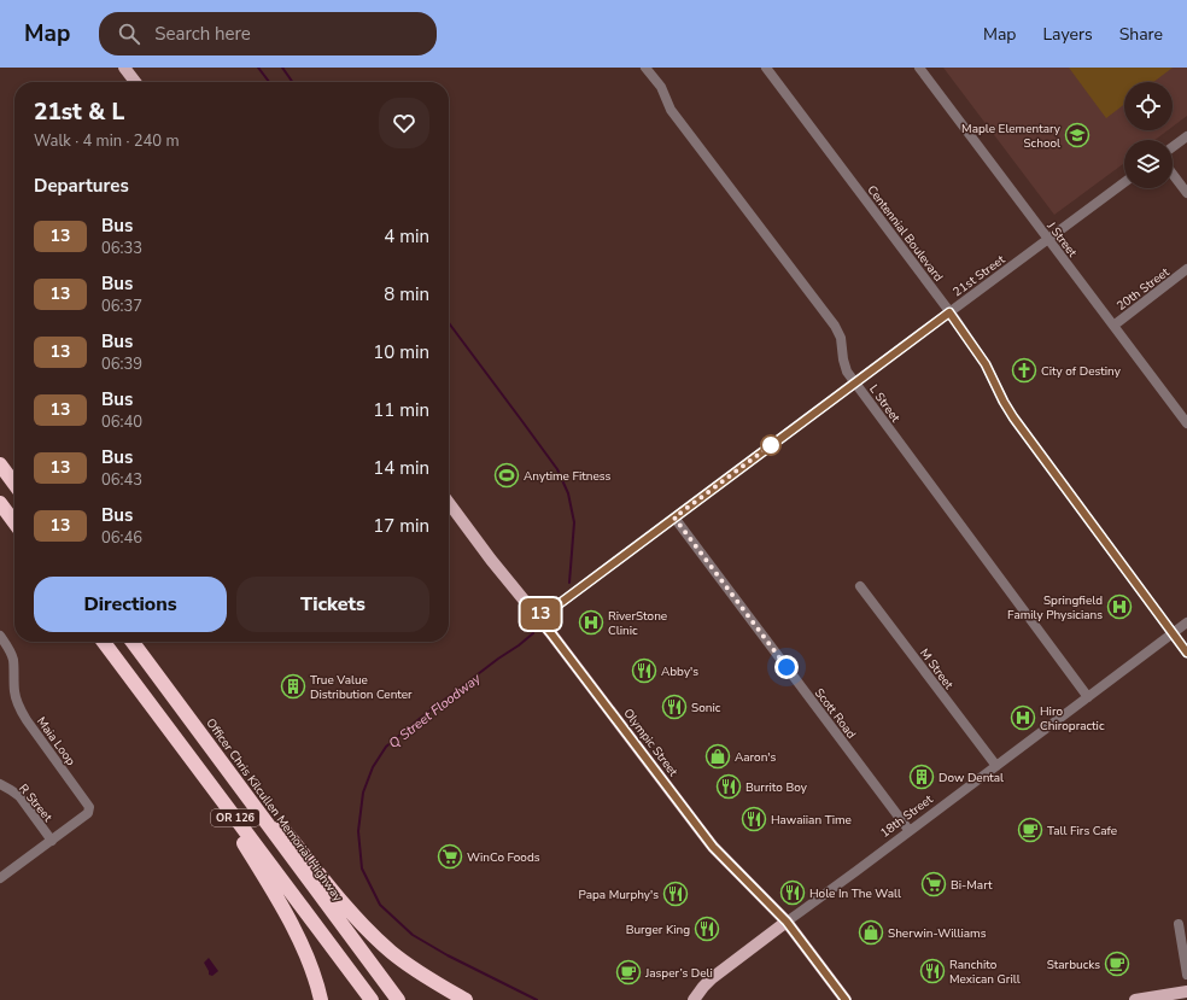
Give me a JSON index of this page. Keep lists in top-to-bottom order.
{
  "streets": {
    "highway": ["Officer Chris Kilcullen Memorial Highway", "OR 126"],
    "main road": ["Olympic Street", "18th Street"],
    "street": [
      "Centennial Boulevard",
      "J Street",
      "21st Street",
      "20th Street",
      "L Street",
      "M Street",
      "Scott Road",
      "Maia Loop",
      "R Street"
    ]
  },
  "crossings": [
    ["Centennial Boulevard", "21st Street"],
    ["Centennial Boulevard", "18th Street"],
    ["J Street", "21st Street"],
    ["J Street", "20th Street"],
    ["21st Street", "L Street"],
    ["21st Street", "Scott Road"],
    ["21st Street", "Olympic Street"],
    ["L Street", "18th Street"],
    ["M Street", "18th Street"],
    ["Scott Road", "18th Street"],
    ["Maia Loop", "R Street"],
    ["Olympic Street", "18th Street"]
  ],
  "water": ["Q Street Floodway"],
  "places": {
    "school or university": ["Maple Elementary School"],
    "church": ["City of Destiny"],
    "sports": ["Anytime Fitness"],
    "hospital": ["Springfield Family Physicians", "RiverStone Clinic", "Hiro Chiropractic"],
    "restaurant": [
      "Abby's",
      "Sonic",
      "Burrito Boy",
      "Hawaiian Time",
      "Hole In The Wall",
      "Papa Murphy's",
      "Burger King",
      "Ranchito Mexican Grill"
    ],
    "building": ["True Value Distribution Center", "Dow Dental"],
    "shop": ["Aaron's", "Sherwin-Williams"],
    "cafe": ["Tall Firs Cafe", "Starbucks", "Jasper’s Deli"],
    "supermarket": ["WinCo Foods", "Bi-Mart"]
  },
  "lines": ["bus line 13"],
  "page": {
    "header": "Map",
    "search": "Search here",
    "nav": ["Map", "Layers", "Share"],
    "on_map": "13",
    "heading": [
      ["21st & L", "Walk · 4 min · 240 m"],
      "Departures"
    ],
    "list": [
      {
        "mark": "13",
        "name": "Bus",
        "note": "06:33",
        "value": "4 min"
      },
      {
        "mark": "13",
        "name": "Bus",
        "note": "06:37",
        "value": "8 min"
      },
      {
        "mark": "13",
        "name": "Bus",
        "note": "06:39",
        "value": "10 min"
      },
      {
        "mark": "13",
        "name": "Bus",
        "note": "06:40",
        "value": "11 min"
      },
      {
        "mark": "13",
        "name": "Bus",
        "note": "06:43",
        "value": "14 min"
      },
      {
        "mark": "13",
        "name": "Bus",
        "note": "06:46",
        "value": "17 min"
      }
    ],
    "buttons": ["Directions", "Tickets"]
  }
}
